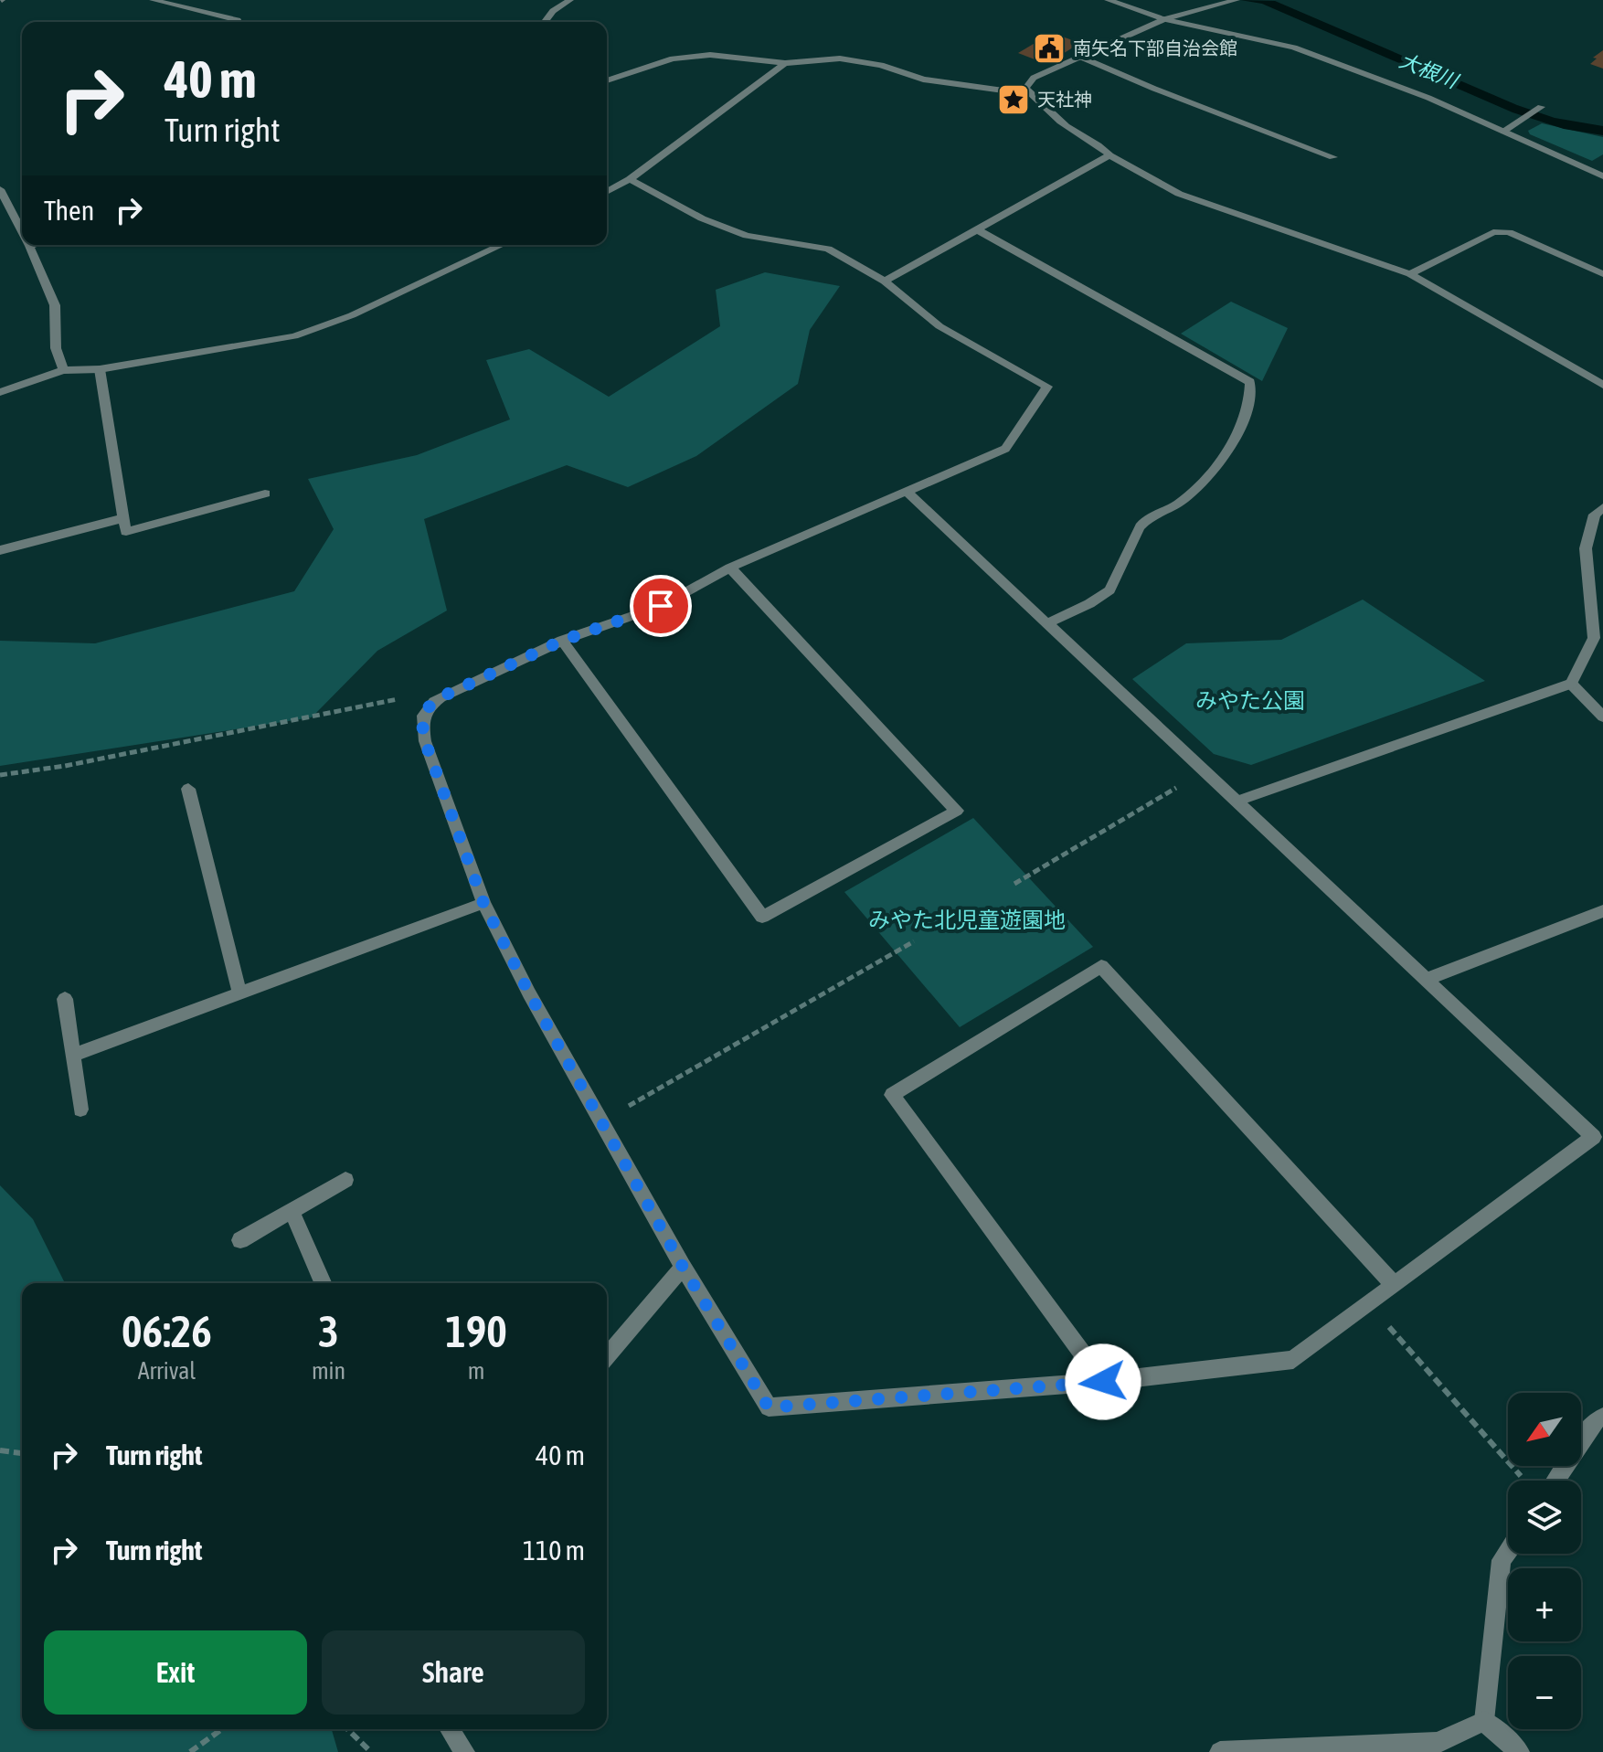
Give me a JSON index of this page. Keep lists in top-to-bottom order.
{
  "water": ["大根川"],
  "parks": ["みやた公園", "みやた北児童遊園地"],
  "places": {
    "public building": ["南矢名下部自治会館"],
    "place": ["天社神"]
  },
  "north": "bottom left",
  "page": {
    "turn": ["40 m", "Turn right"],
    "then": "Then",
    "eta": [
      "06:26",
      "Arrival",
      "3",
      "min",
      "190",
      "m"
    ],
    "map_buttons": ["+", "−"],
    "list": [
      {
        "name": "Turn right",
        "value": "40 m"
      },
      {
        "name": "Turn right",
        "value": "110 m"
      }
    ],
    "buttons": ["Exit", "Share"]
  }
}
